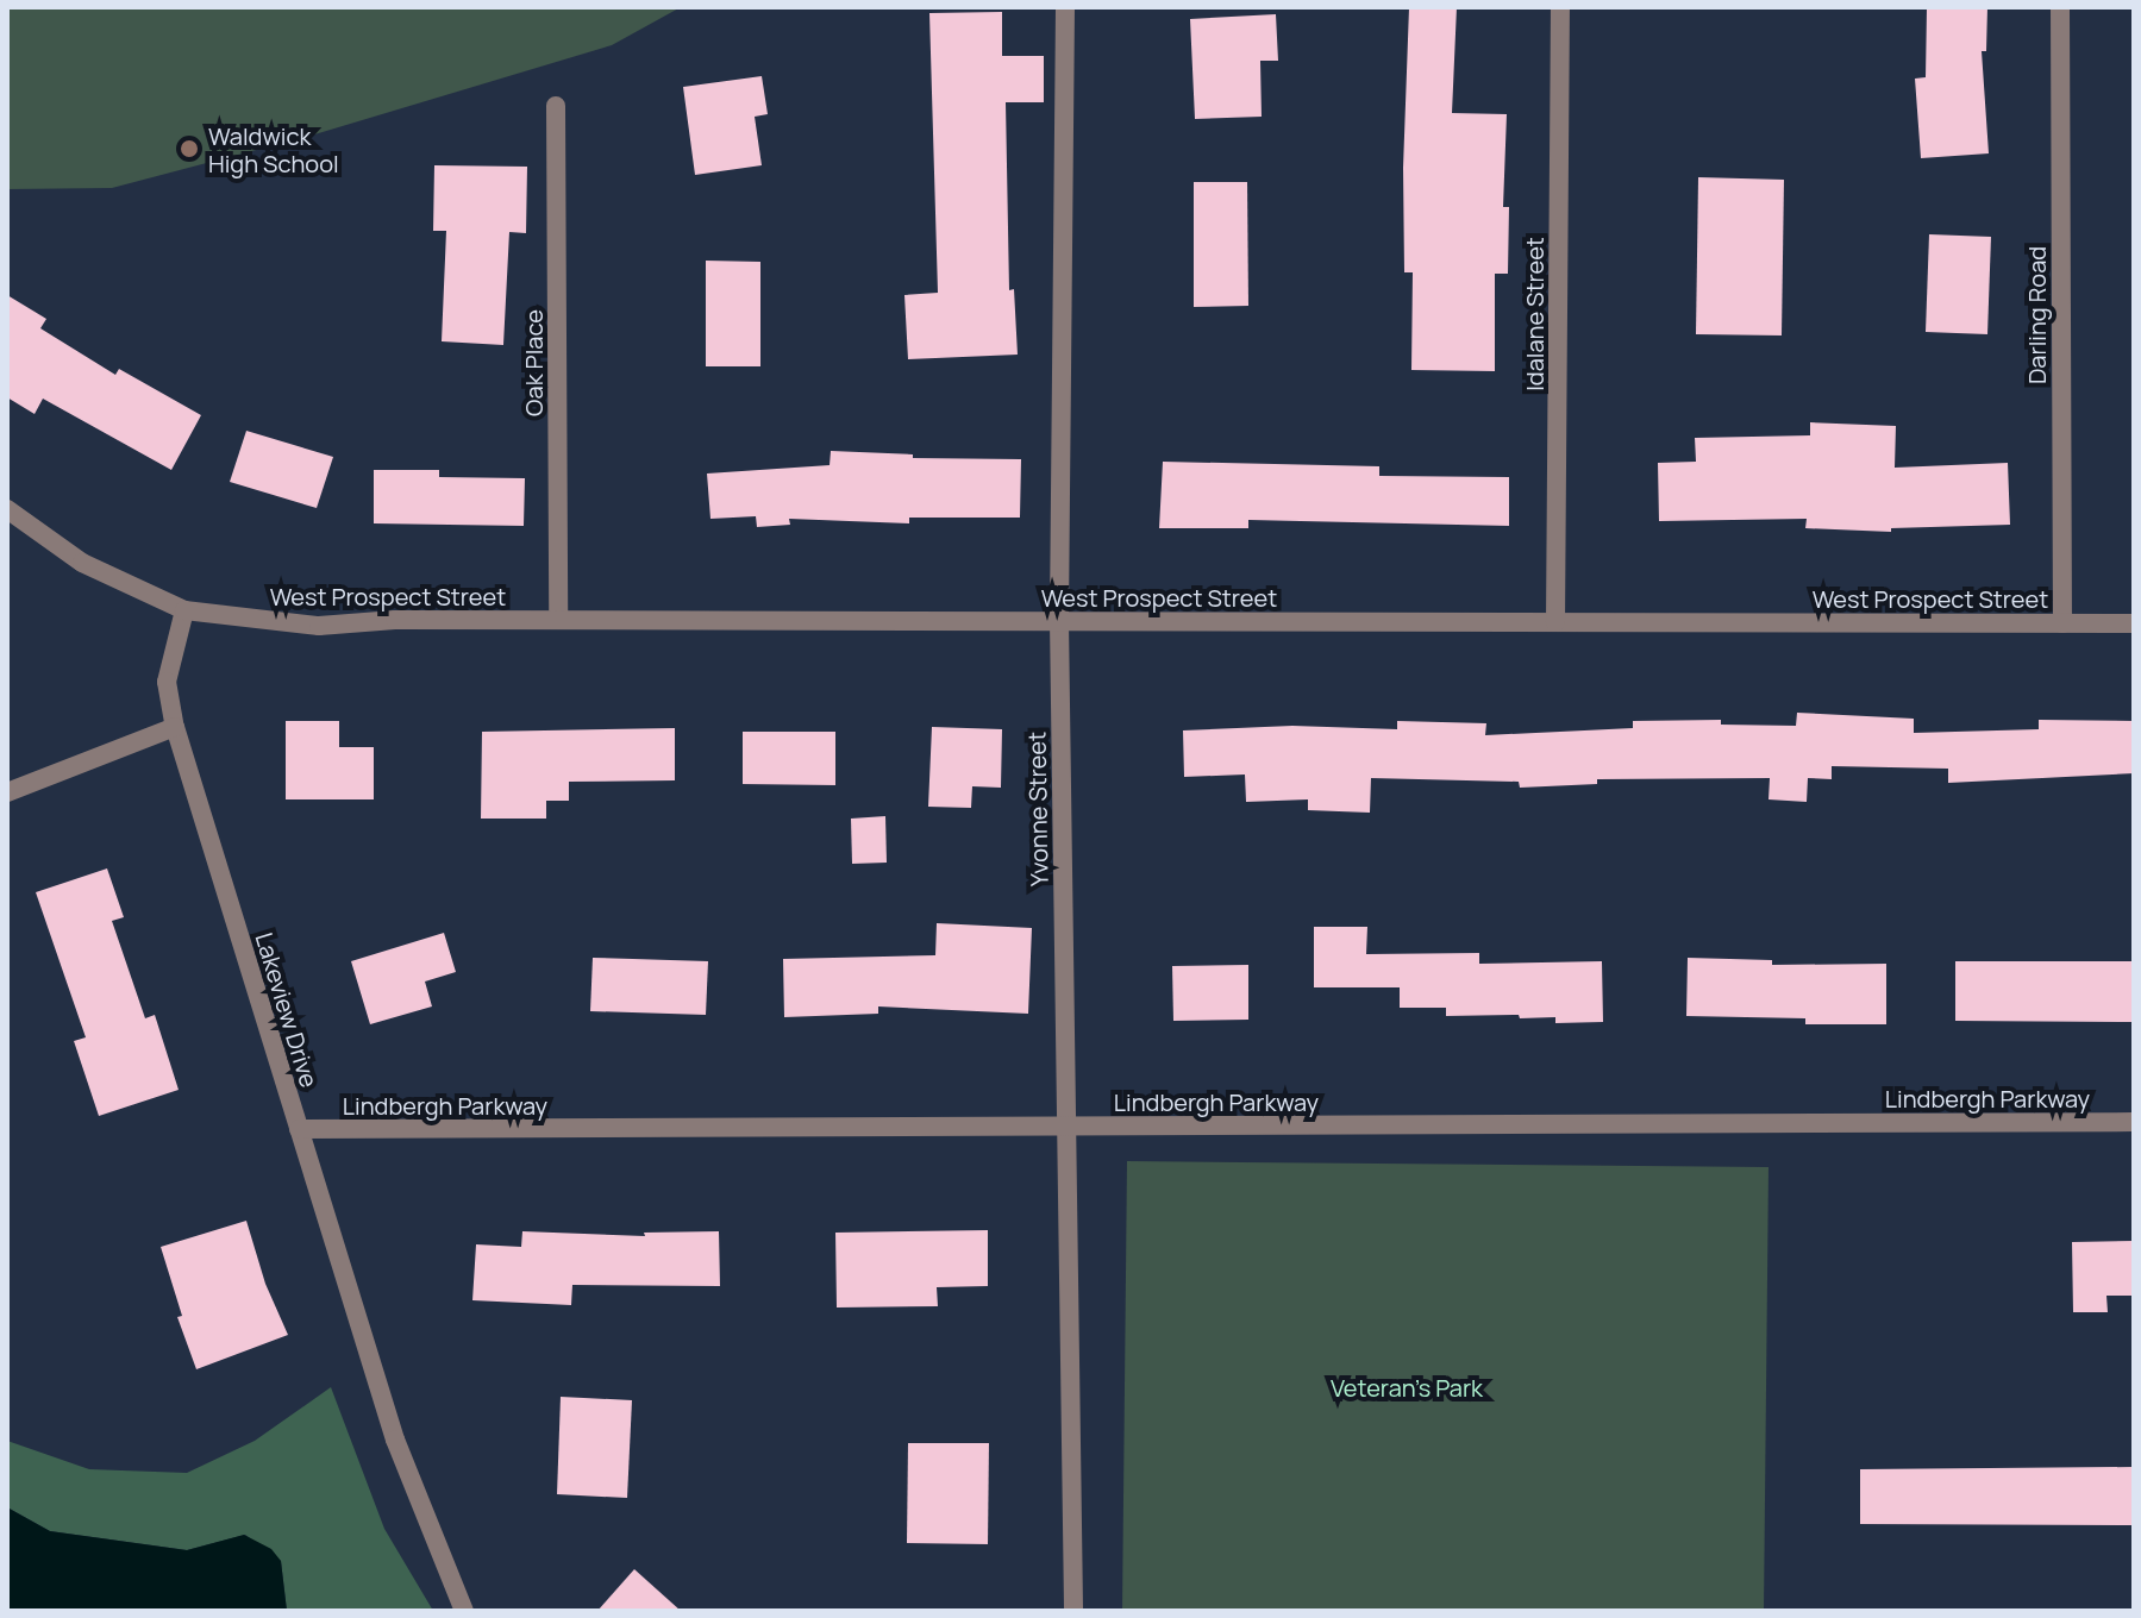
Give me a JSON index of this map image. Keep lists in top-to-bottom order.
{
  "streets": {
    "street": [
      "Idalane Street",
      "Darling Road",
      "Oak Place",
      "West Prospect Street",
      "Yvonne Street",
      "Lakeview Drive",
      "Lindbergh Parkway"
    ]
  },
  "crossings": [
    ["Idalane Street", "West Prospect Street"],
    ["Darling Road", "West Prospect Street"],
    ["Oak Place", "West Prospect Street"],
    ["West Prospect Street", "Yvonne Street"],
    ["West Prospect Street", "Lakeview Drive"],
    ["Yvonne Street", "Lindbergh Parkway"],
    ["Lakeview Drive", "Lindbergh Parkway"]
  ],
  "parks": ["Veteran's Park"],
  "places": ["Waldwick High School"]
}
